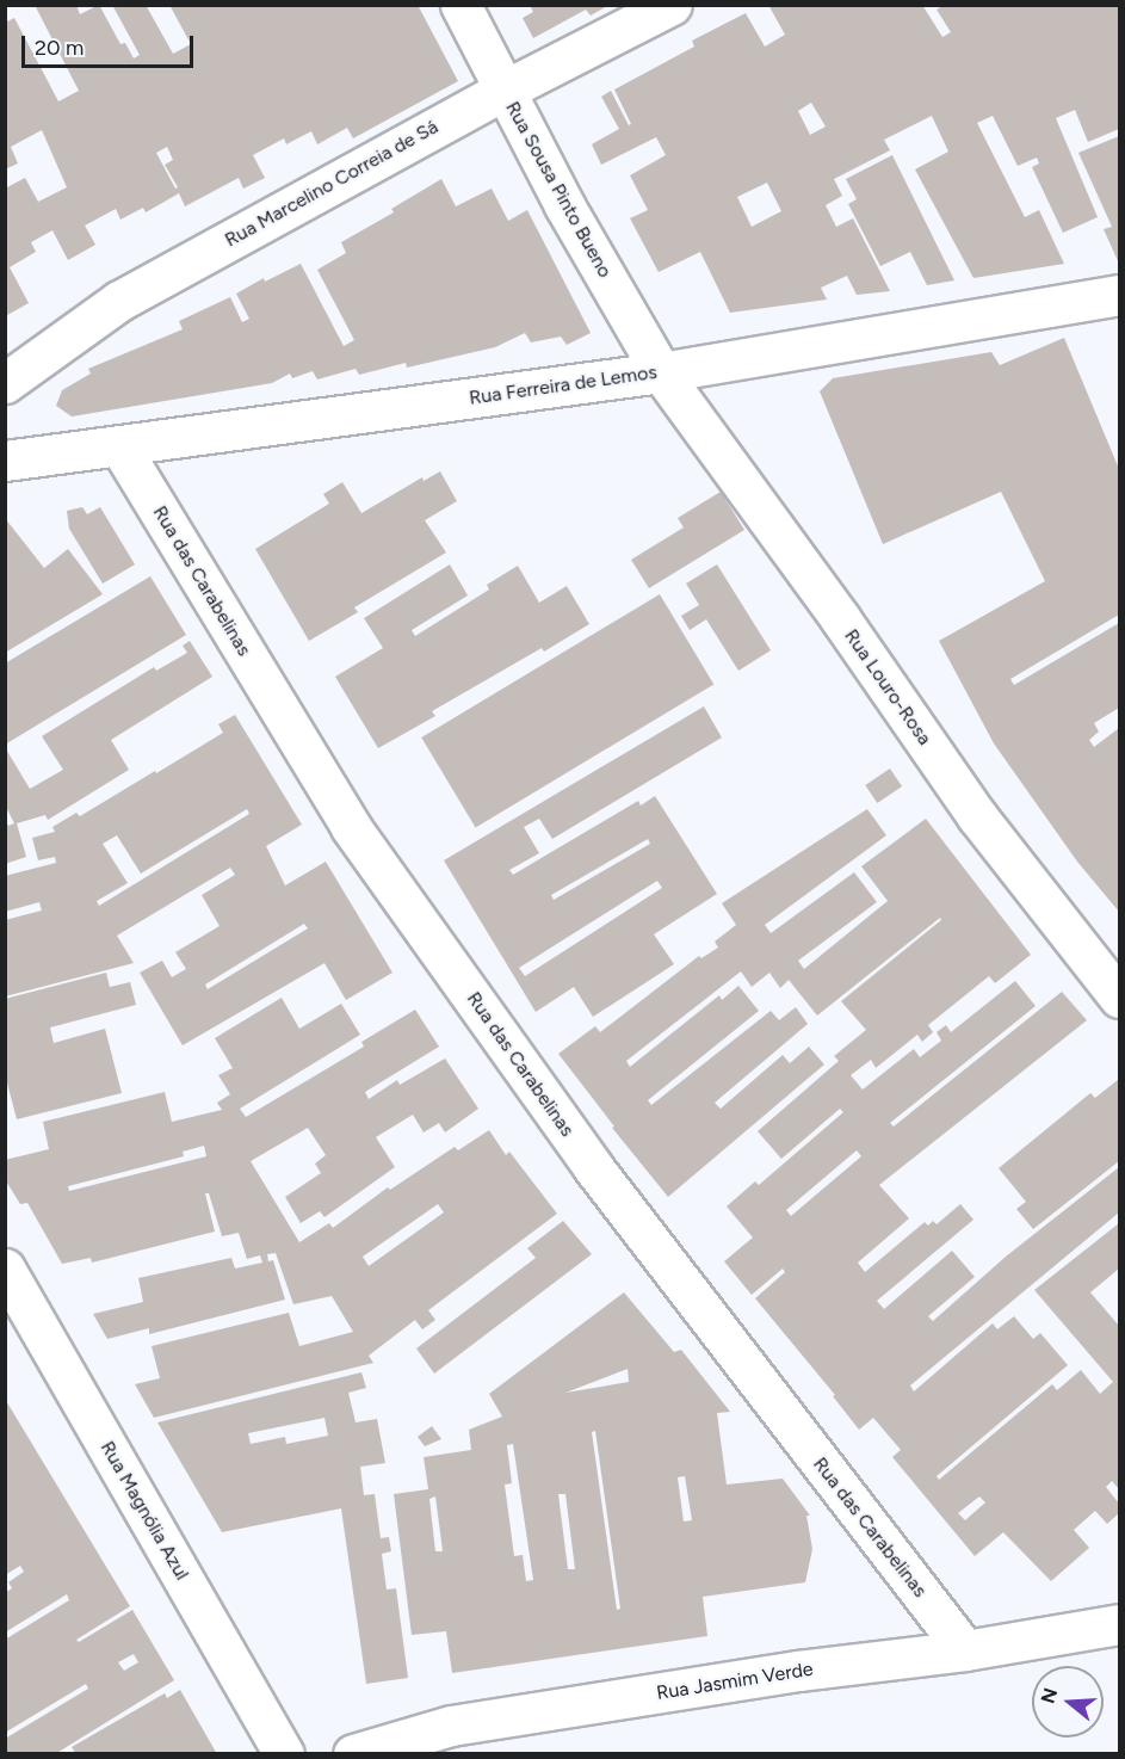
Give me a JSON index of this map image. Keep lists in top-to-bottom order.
{
  "streets": {
    "street": [
      "Rua Marcelino Correia de Sá",
      "Rua Sousa Pinto Bueno",
      "Rua Ferreira de Lemos",
      "Rua das Carabelinas",
      "Rua Louro-Rosa",
      "Rua Magnólia Azul",
      "Rua Jasmim Verde"
    ]
  },
  "crossings": [
    ["Rua Marcelino Correia de Sá", "Rua Sousa Pinto Bueno"],
    ["Rua Sousa Pinto Bueno", "Rua Ferreira de Lemos"],
    ["Rua Sousa Pinto Bueno", "Rua Louro-Rosa"],
    ["Rua Ferreira de Lemos", "Rua das Carabelinas"],
    ["Rua Ferreira de Lemos", "Rua Louro-Rosa"],
    ["Rua das Carabelinas", "Rua Jasmim Verde"]
  ],
  "scale_bar": "20 m",
  "north": "left"
}
